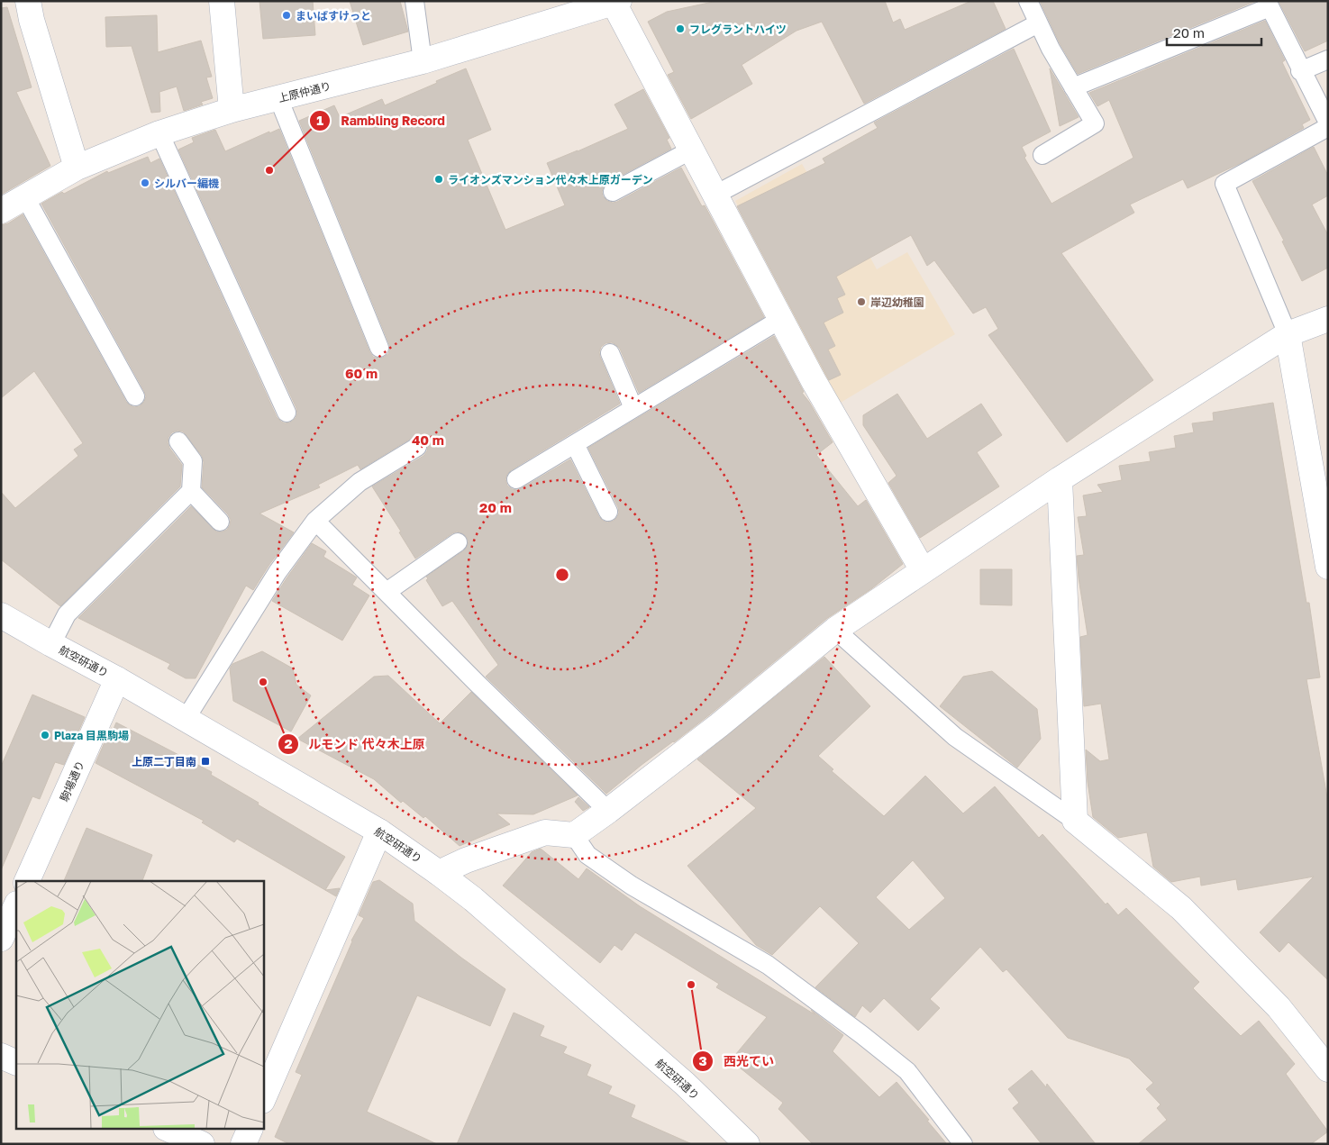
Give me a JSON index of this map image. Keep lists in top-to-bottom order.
{
  "streets": {
    "street": ["上原仲通り", "航空研通り", "駒場通り"]
  },
  "crossings": [
    ["航空研通り", "駒場通り"]
  ],
  "places": {
    "other": [
      "まいばすけっと",
      "フレグラントハイツ",
      "Rambling Record",
      "ライオンズマンション代々木上原ガーデン",
      "シルバー編機",
      "岸辺幼稚園",
      "ルモンド 代々木上原",
      "Plaza 目黒駒場",
      "西光てい"
    ],
    "transit": ["上原二丁目南"]
  },
  "scale_bar": "20 m",
  "rings": ["60 m", "40 m", "20 m"]
}
